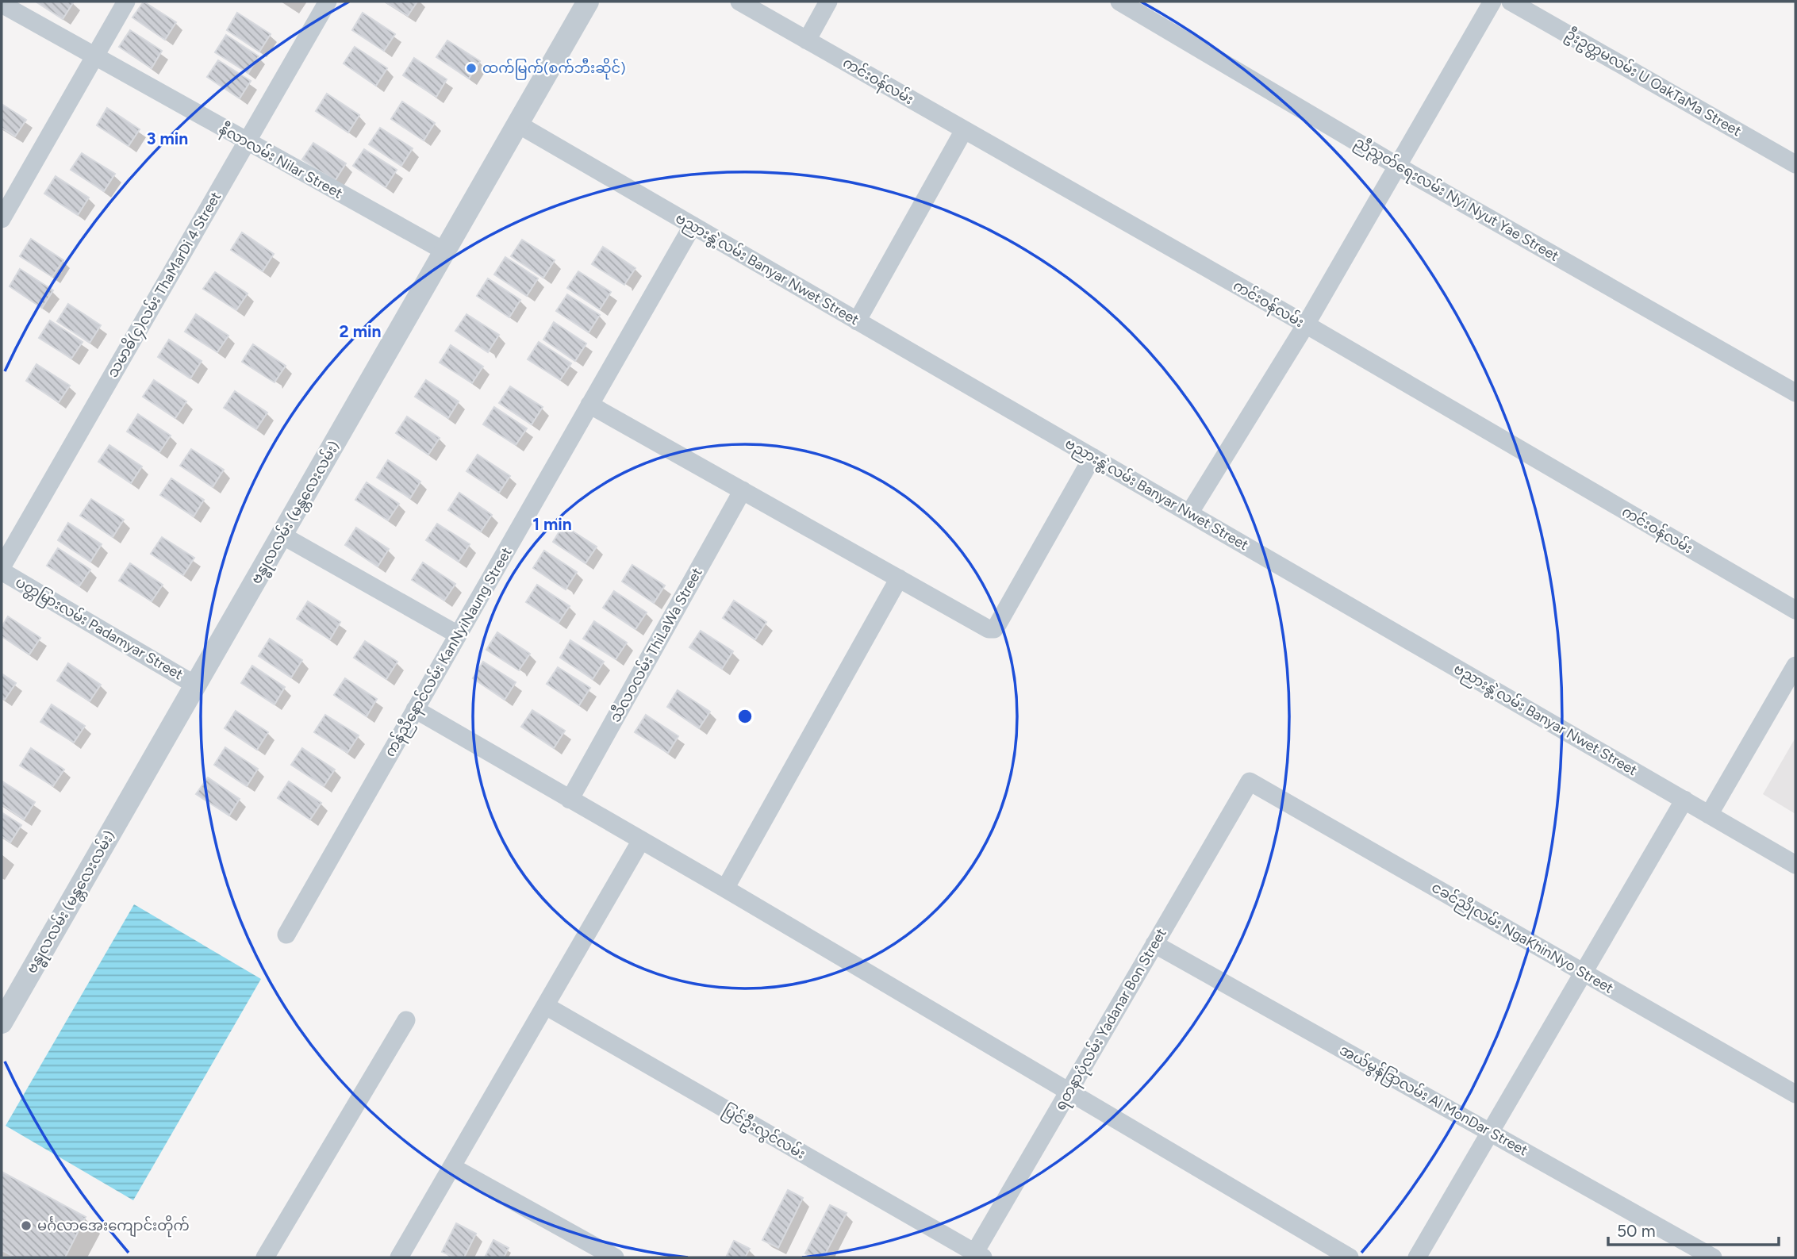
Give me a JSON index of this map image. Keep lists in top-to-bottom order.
{
  "streets": {
    "street": [
      "ကင်းဝန်လမ်း",
      "ဦးဥတ္တမလမ်း U OakTaMa Street",
      "နီလာလမ်း Nilar Street",
      "ညီညွတ်ရေးလမ်း Nyi Nyut Yae Street",
      "ဗညားနွဲ့လမ်း Banyar Nwet Street",
      "သမာဓိ(၄)လမ်း ThaMarDi 4 Street",
      "ဗန္ဓုလလမ်း (မန္တလေးလမ်း)",
      "ပတ္တမြားလမ်း Padamyar Street",
      "သီလဝလမ်း ThiLaWa Street",
      "ကန်ညီနောင်လမ်း KanNyiNaung Street",
      "ငခင်ညိုလမ်း NgaKhinNyo Street",
      "ရတနာပုံလမ်း Yadanar Bon Street",
      "အယ်မွန်ဒြာလမ်း Al MonDar Street",
      "ပြင်ဦးလွင်လမ်း"
    ]
  },
  "crossings": [
    ["နီလာလမ်း Nilar Street", "သမာဓိ(၄)လမ်း ThaMarDi 4 Street"],
    ["နီလာလမ်း Nilar Street", "ဗန္ဓုလလမ်း (မန္တလေးလမ်း)"],
    ["ဗညားနွဲ့လမ်း Banyar Nwet Street", "ဗန္ဓုလလမ်း (မန္တလေးလမ်း)"],
    ["ဗညားနွဲ့လမ်း Banyar Nwet Street", "ကန်ညီနောင်လမ်း KanNyiNaung Street"],
    ["သမာဓိ(၄)လမ်း ThaMarDi 4 Street", "ပတ္တမြားလမ်း Padamyar Street"],
    ["ဗန္ဓုလလမ်း (မန္တလေးလမ်း)", "ပတ္တမြားလမ်း Padamyar Street"],
    ["ငခင်ညိုလမ်း NgaKhinNyo Street", "ရတနာပုံလမ်း Yadanar Bon Street"],
    ["ရတနာပုံလမ်း Yadanar Bon Street", "အယ်မွန်ဒြာလမ်း Al MonDar Street"],
    ["ရတနာပုံလမ်း Yadanar Bon Street", "ပြင်ဦးလွင်လမ်း"]
  ],
  "places": ["ထက်မြက်(စက်ဘီးဆိုင်)", "မင်္ဂလာအေးကျောင်းတိုက်"],
  "scale_bar": "50 m",
  "rings": ["3 min", "2 min", "1 min"]
}
